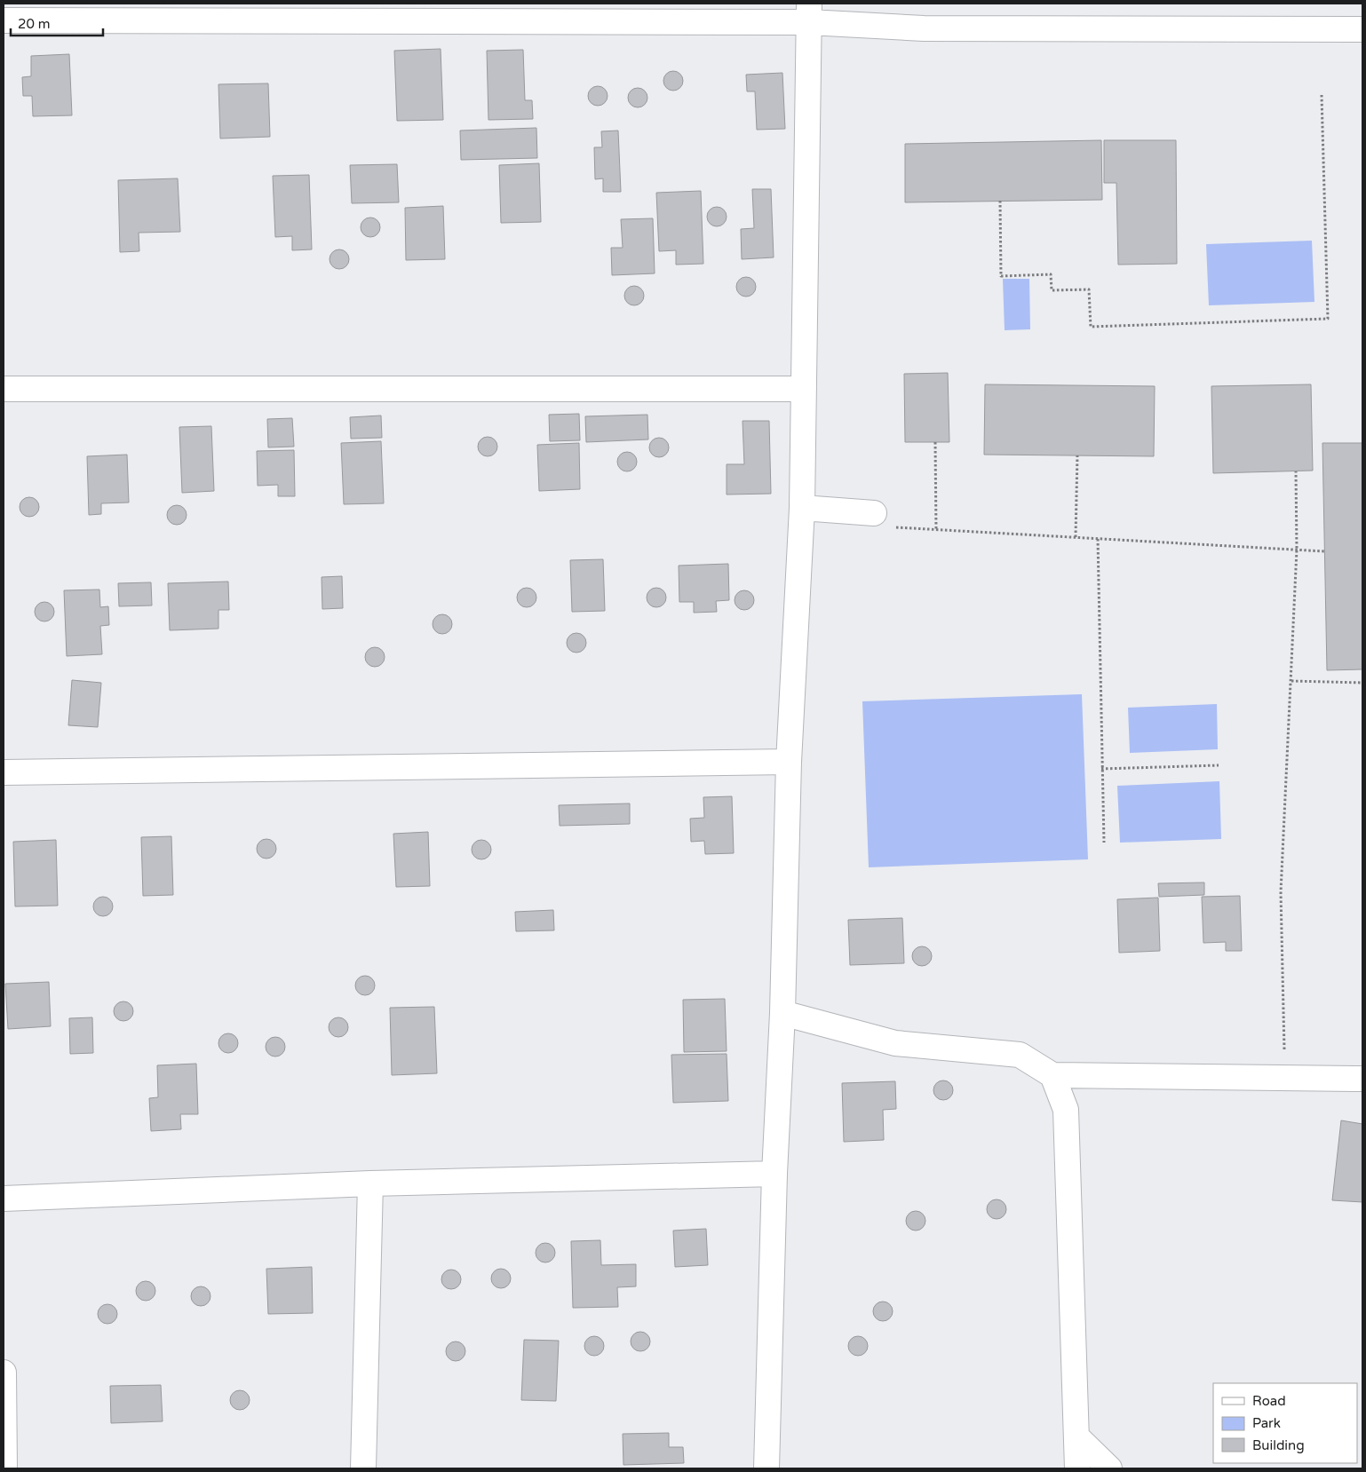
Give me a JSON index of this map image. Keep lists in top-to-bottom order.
{
  "legend": ["Road", "Park", "Building"],
  "scale_bar": "20 m"
}
